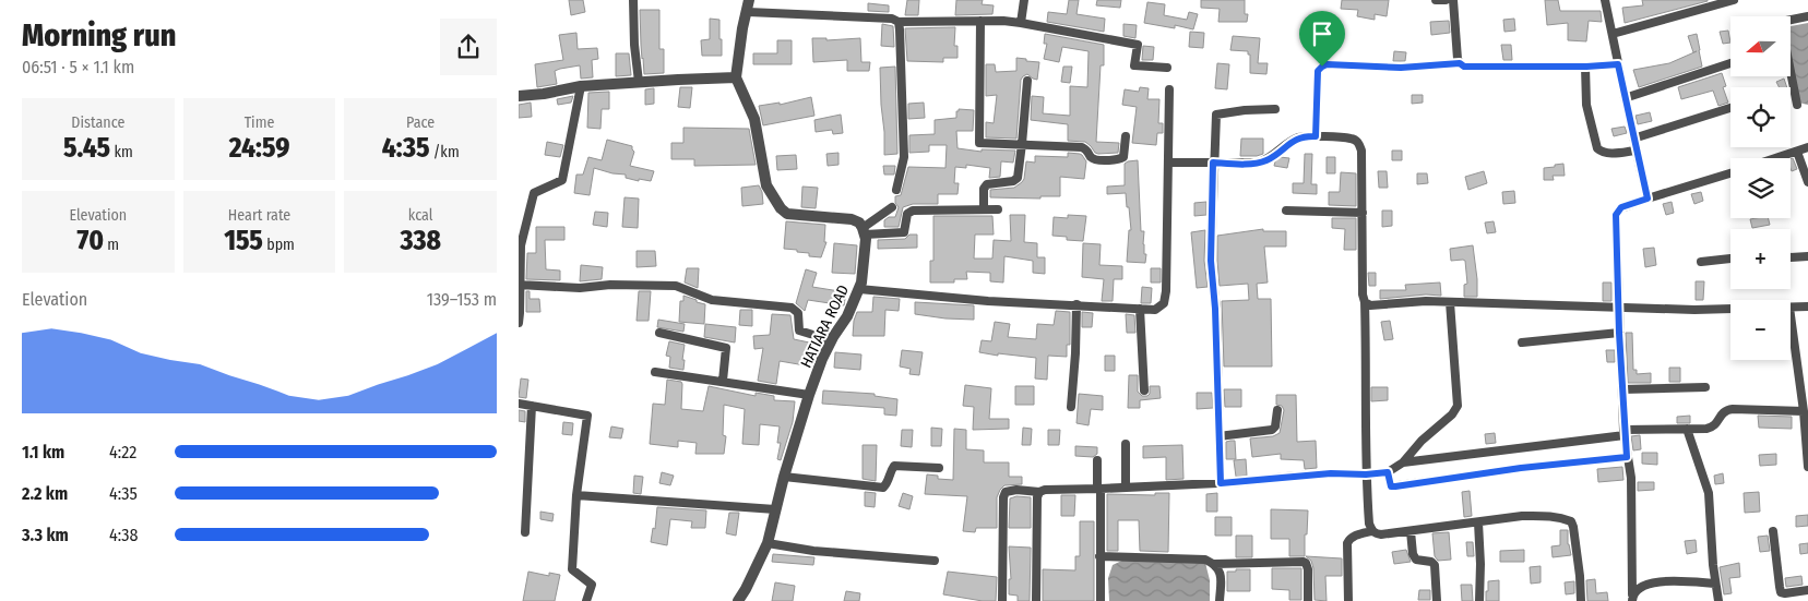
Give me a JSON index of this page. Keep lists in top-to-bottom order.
{
  "streets": {
    "street": ["HATIARA ROAD"]
  },
  "north": "left",
  "page": {
    "heading": ["Morning run", "06:51 · 5 × 1.1 km"],
    "map_buttons": ["+", "−"],
    "stats": [
      ["Distance", "5.45 km"],
      ["Time", "24:59"],
      ["Pace", "4:35 /km"],
      ["Elevation", "70 m"],
      ["Heart rate", "155 bpm"],
      ["kcal", "338"]
    ],
    "chart": ["Elevation", "139–153 m"],
    "list": [
      {
        "name": "1.1 km",
        "note": "4:22"
      },
      {
        "name": "2.2 km",
        "note": "4:35"
      },
      {
        "name": "3.3 km",
        "note": "4:38"
      }
    ]
  }
}
